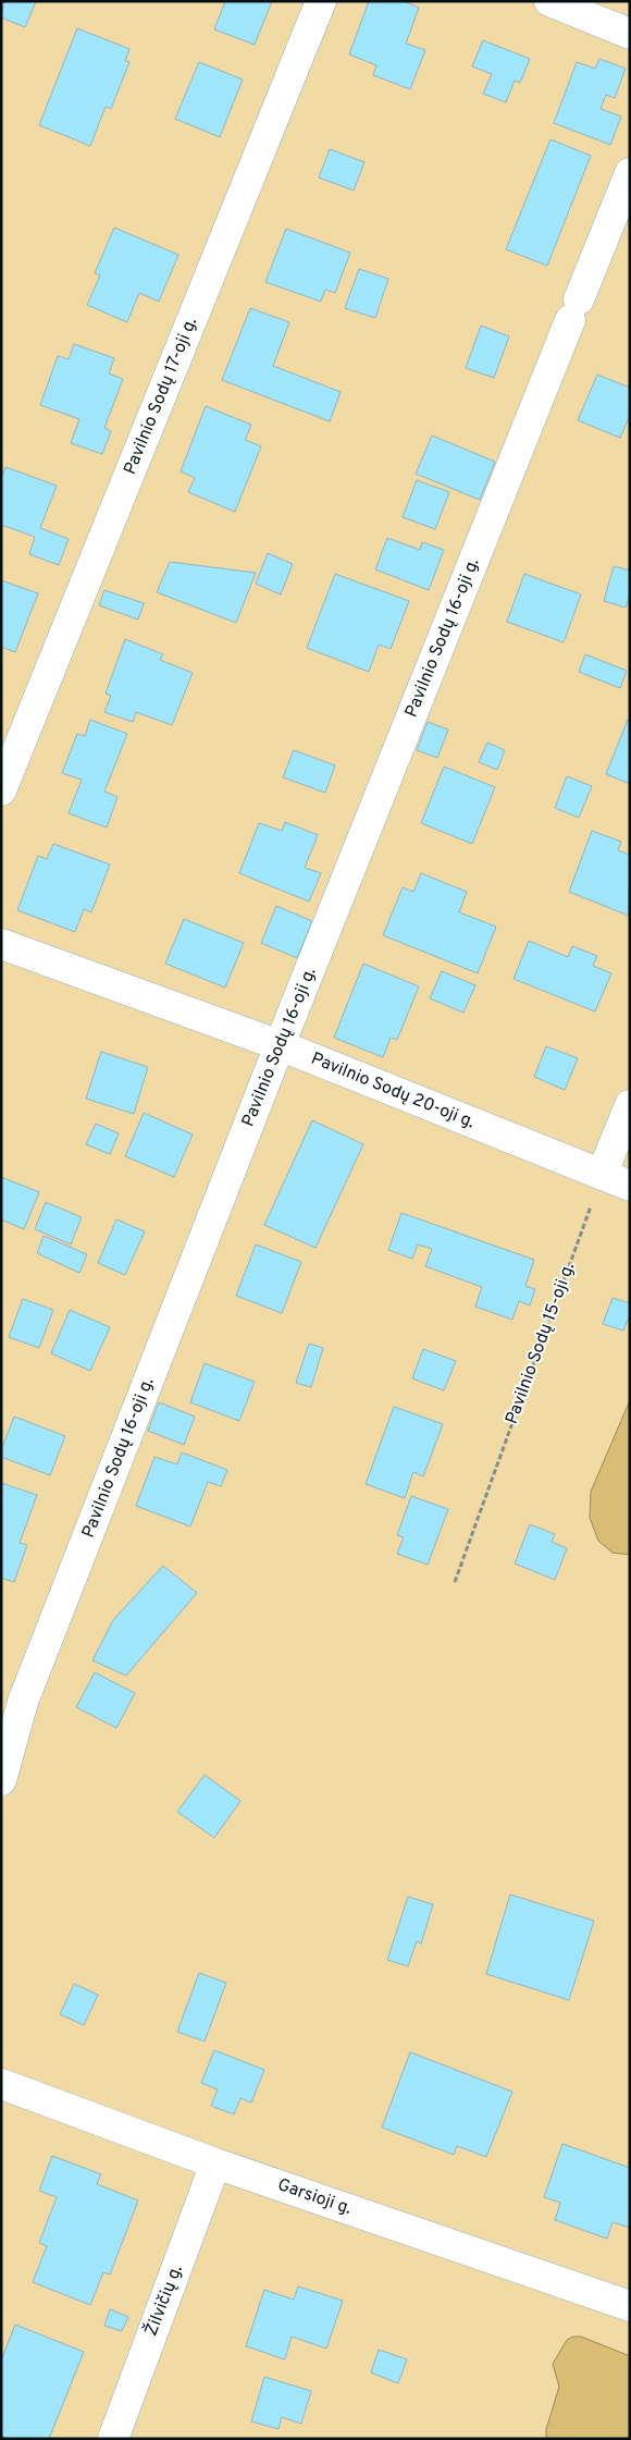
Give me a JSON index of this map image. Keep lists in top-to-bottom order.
{
  "streets": {
    "street": [
      "Pavilnio Sodų 17-oji g.",
      "Pavilnio Sodų 16-oji g.",
      "Pavilnio Sodų 20-oji g.",
      "Garsioji g.",
      "Žilvičių g."
    ],
    "path": ["Pavilnio Sodų 15-oji g."]
  },
  "crossings": [
    ["Pavilnio Sodų 16-oji g.", "Pavilnio Sodų 20-oji g."],
    ["Pavilnio Sodų 20-oji g.", "Pavilnio Sodų 15-oji g."],
    ["Garsioji g.", "Žilvičių g."]
  ]
}
